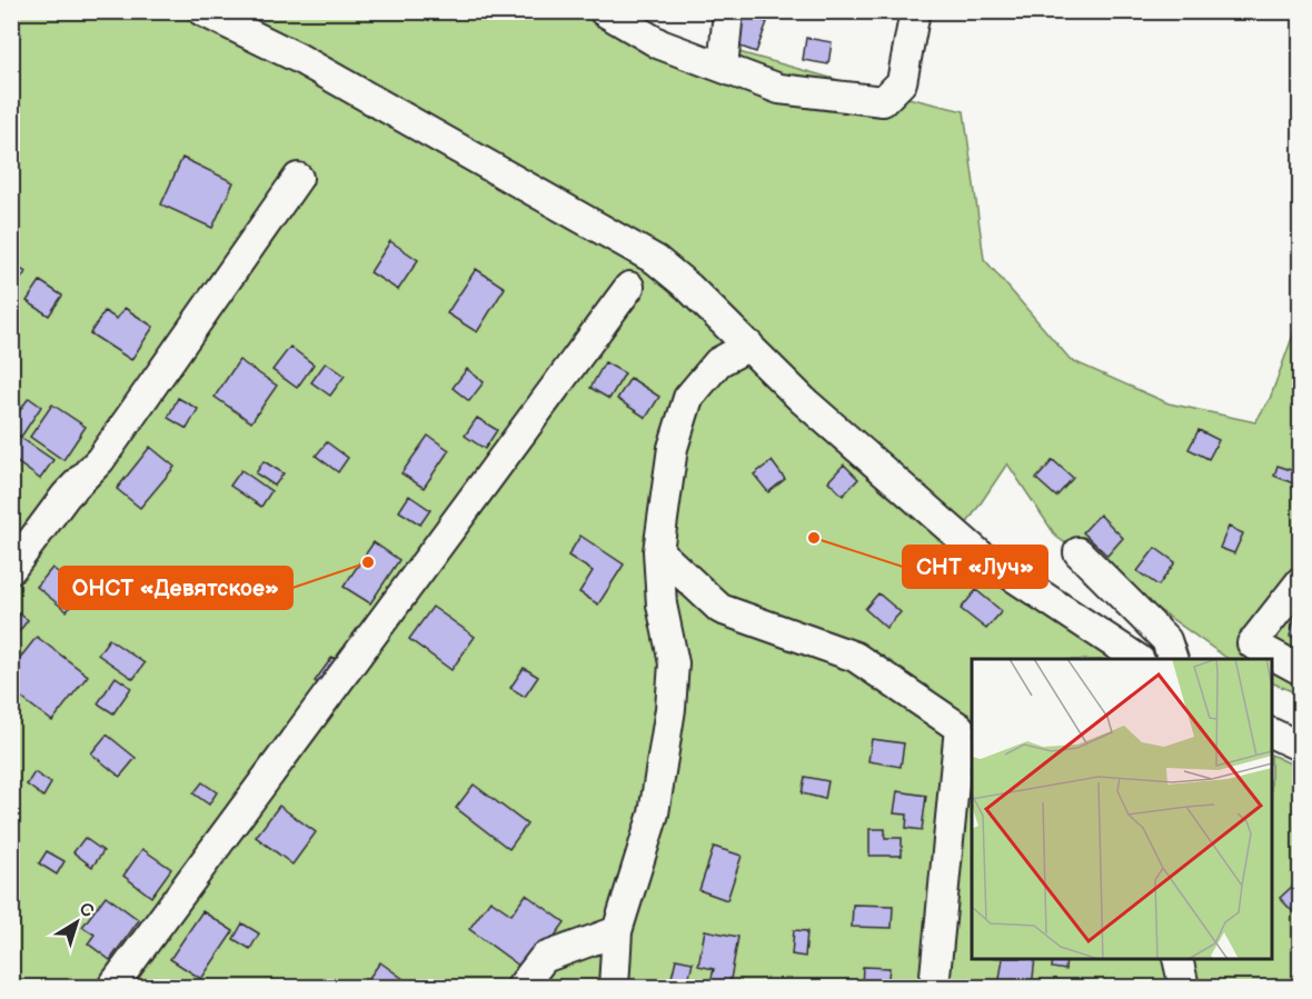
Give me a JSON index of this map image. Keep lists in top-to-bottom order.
{
  "places": ["СНТ «Луч»", "ОНСТ «Девятское»"],
  "north": "top right"
}
